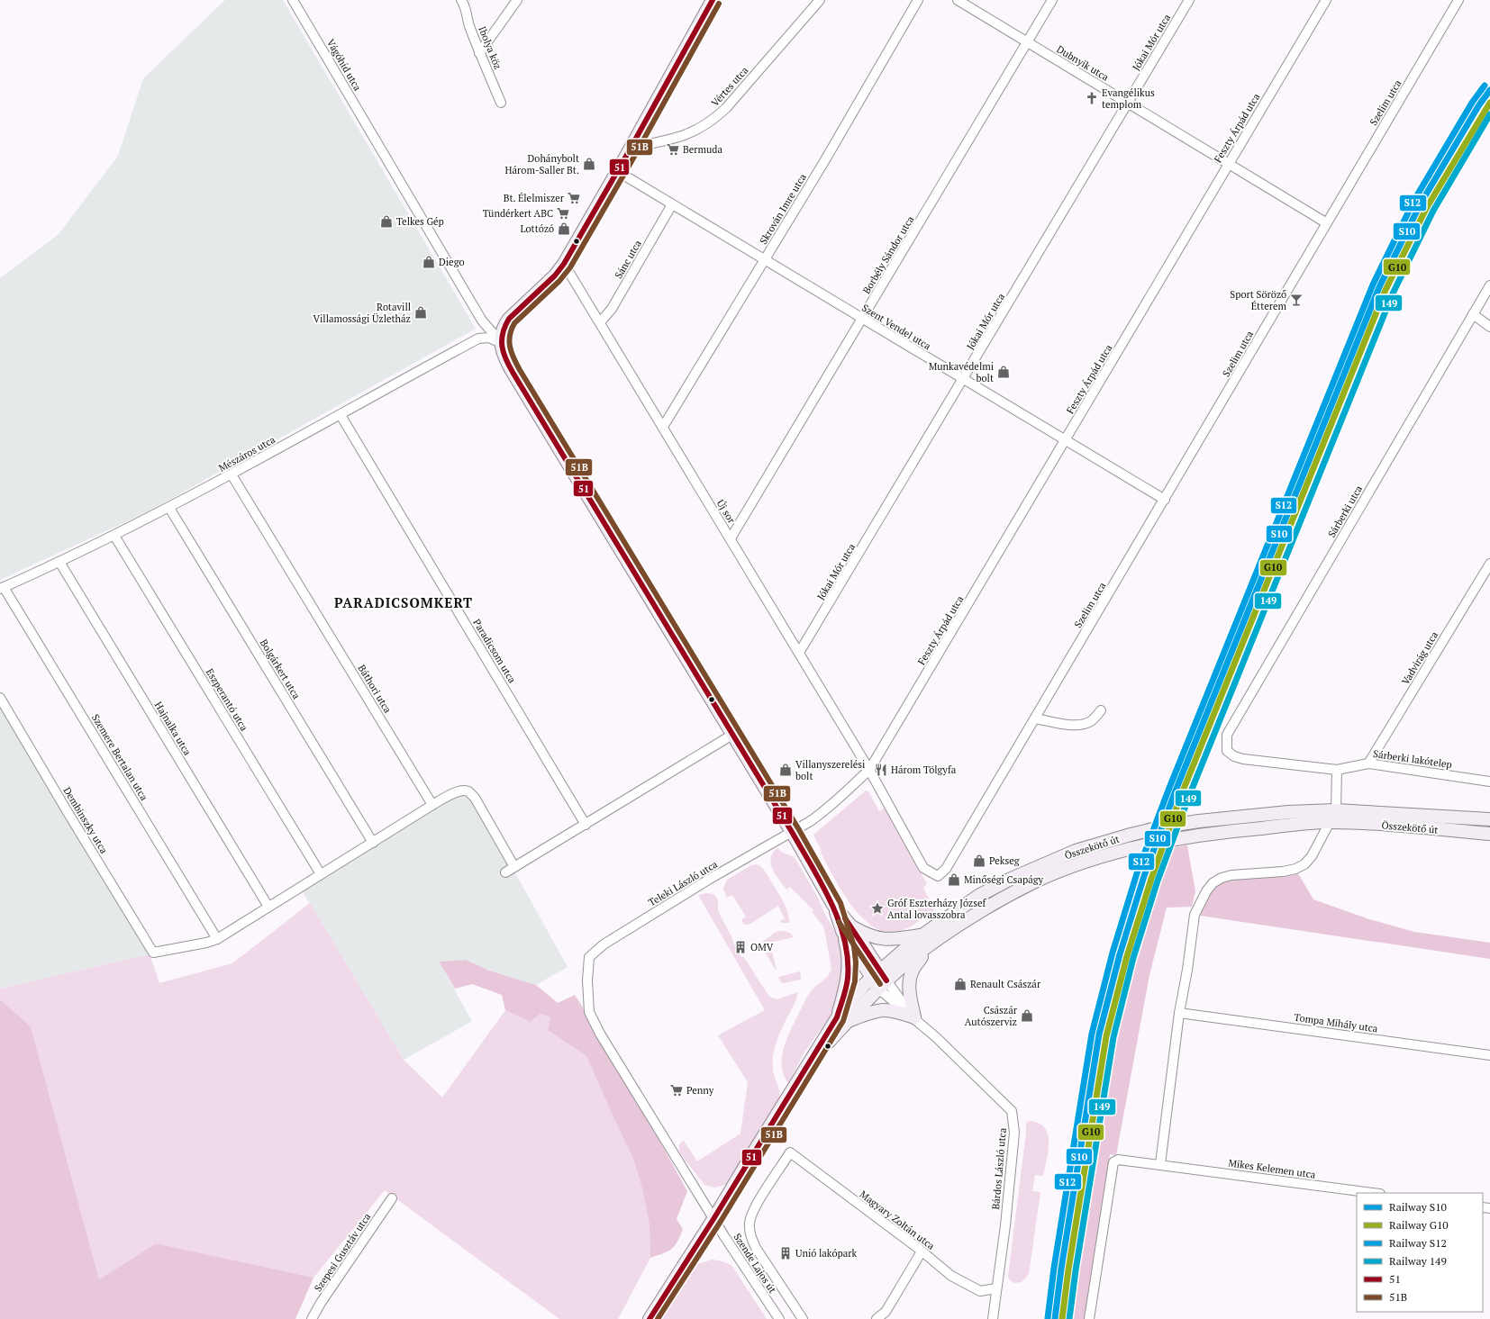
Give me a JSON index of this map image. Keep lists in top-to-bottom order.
{
  "streets": {
    "street": [
      "Jókai Mór utca",
      "Ibolya köz",
      "Dubnyik utca",
      "Vágóhíd utca",
      "Vértes utca",
      "Szelim utca",
      "Feszty Árpád utca",
      "Skrován Imre utca",
      "Borbély Sándor utca",
      "Sánc utca",
      "Szent Vendel utca",
      "Mészáros utca",
      "Új sor",
      "Sárberki utca",
      "Paradicsom utca",
      "Vadvirág utca",
      "Bolgárkert utca",
      "Báthori utca",
      "Eszperantó utca",
      "Hajnalka utca",
      "Szemere Bertalan utca",
      "Sárberki lakótelep",
      "Dembinszky utca",
      "Összekötő út",
      "Teleki László utca",
      "Tompa Mihály utca",
      "Bárdos László utca",
      "Mikes Kelemen utca",
      "Magyary Zoltán utca",
      "Szepesi Gusztáv utca",
      "Szende Lajos út"
    ]
  },
  "crossings": [
    ["Jókai Mór utca", "Dubnyik utca"],
    ["Jókai Mór utca", "Szent Vendel utca"],
    ["Jókai Mór utca", "Új sor"],
    ["Dubnyik utca", "Szelim utca"],
    ["Dubnyik utca", "Feszty Árpád utca"],
    ["Dubnyik utca", "Borbély Sándor utca"],
    ["Vágóhíd utca", "Mészáros utca"],
    ["Szelim utca", "Szent Vendel utca"],
    ["Szelim utca", "Új sor"],
    ["Feszty Árpád utca", "Szent Vendel utca"],
    ["Feszty Árpád utca", "Új sor"],
    ["Feszty Árpád utca", "Teleki László utca"],
    ["Skrován Imre utca", "Szent Vendel utca"],
    ["Skrován Imre utca", "Új sor"],
    ["Borbély Sándor utca", "Szent Vendel utca"],
    ["Borbély Sándor utca", "Új sor"],
    ["Sánc utca", "Szent Vendel utca"],
    ["Sánc utca", "Új sor"],
    ["Mészáros utca", "Paradicsom utca"],
    ["Mészáros utca", "Bolgárkert utca"],
    ["Mészáros utca", "Báthori utca"],
    ["Mészáros utca", "Eszperantó utca"],
    ["Mészáros utca", "Hajnalka utca"],
    ["Mészáros utca", "Szemere Bertalan utca"],
    ["Sárberki utca", "Sárberki lakótelep"],
    ["Vadvirág utca", "Sárberki lakótelep"],
    ["Szemere Bertalan utca", "Dembinszky utca"],
    ["Összekötő út", "Bárdos László utca"],
    ["Teleki László utca", "Szende Lajos út"],
    ["Bárdos László utca", "Magyary Zoltán utca"]
  ],
  "districts": ["PARADICSOMKERT"],
  "places": {
    "church": ["Evangélikus templom"],
    "supermarket": [
      "Bermuda",
      "Bt. Élelmiszer",
      "Tündérkert ABC",
      "Penny"
    ],
    "shop": [
      "Dohánybolt Három-Saller Bt.",
      "Telkes Gép",
      "Lottózó",
      "Diego",
      "Rotavill Villamossági Üzletház",
      "Munkavédelmi bolt",
      "Villanyszerelési bolt",
      "Pekseg",
      "Minőségi Csapágy",
      "Renault Császár",
      "Császár Autószerviz"
    ],
    "bar": ["Sport Söröző Étterem"],
    "restaurant": ["Három Tölgyfa"],
    "place": ["Gróf Eszterházy József Antal lovasszobra"],
    "building": ["OMV", "Unió lakópark"]
  },
  "lines": [
    "transit line 51",
    "transit line 51B",
    "rail line S12",
    "rail line S10",
    "rail line G10",
    "rail line 149"
  ],
  "legend": [
    "Railway S10",
    "Railway G10",
    "Railway S12",
    "Railway 149",
    "51",
    "51B"
  ]
}
